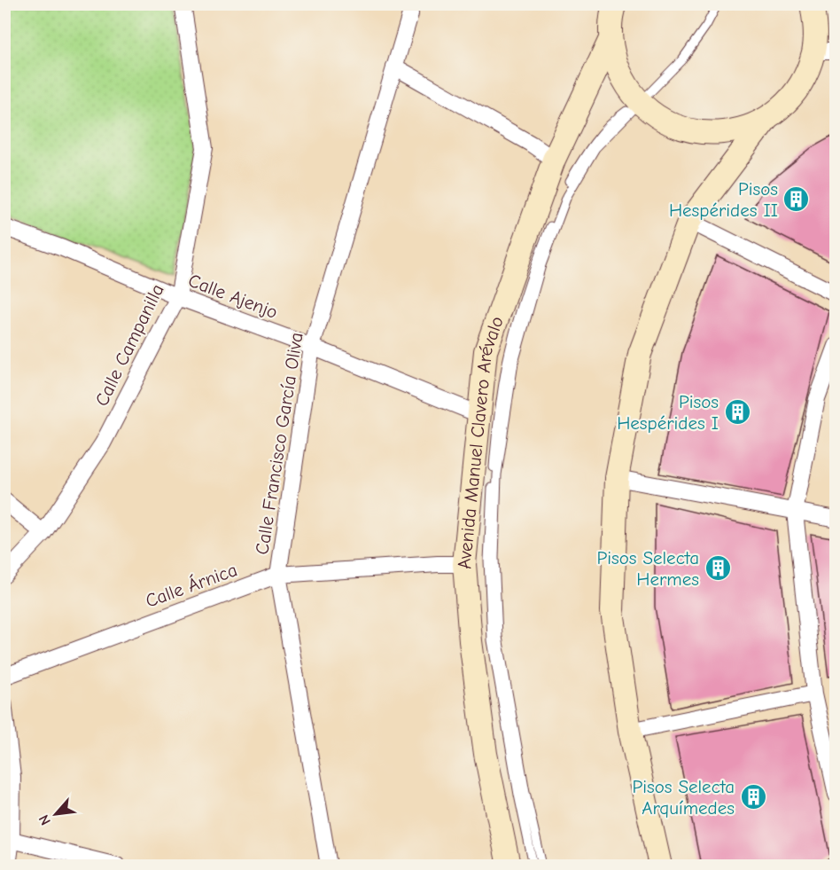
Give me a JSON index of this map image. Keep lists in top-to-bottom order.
{
  "streets": {
    "main road": ["Avenida Manuel Clavero Arévalo"],
    "street": [
      "Calle Ajenjo",
      "Calle Campanilla",
      "Calle Francisco García Oliva",
      "Calle Árnica"
    ]
  },
  "crossings": [
    ["Calle Ajenjo", "Calle Campanilla"],
    ["Calle Ajenjo", "Calle Francisco García Oliva"],
    ["Calle Ajenjo", "Avenida Manuel Clavero Arévalo"],
    ["Calle Francisco García Oliva", "Calle Árnica"],
    ["Avenida Manuel Clavero Arévalo", "Calle Árnica"]
  ],
  "places": {
    "building": [
      "Pisos Hespérides II",
      "Pisos Hespérides I",
      "Pisos Selecta Hermes",
      "Pisos Selecta Arquímedes"
    ]
  },
  "north": "bottom left"
}
